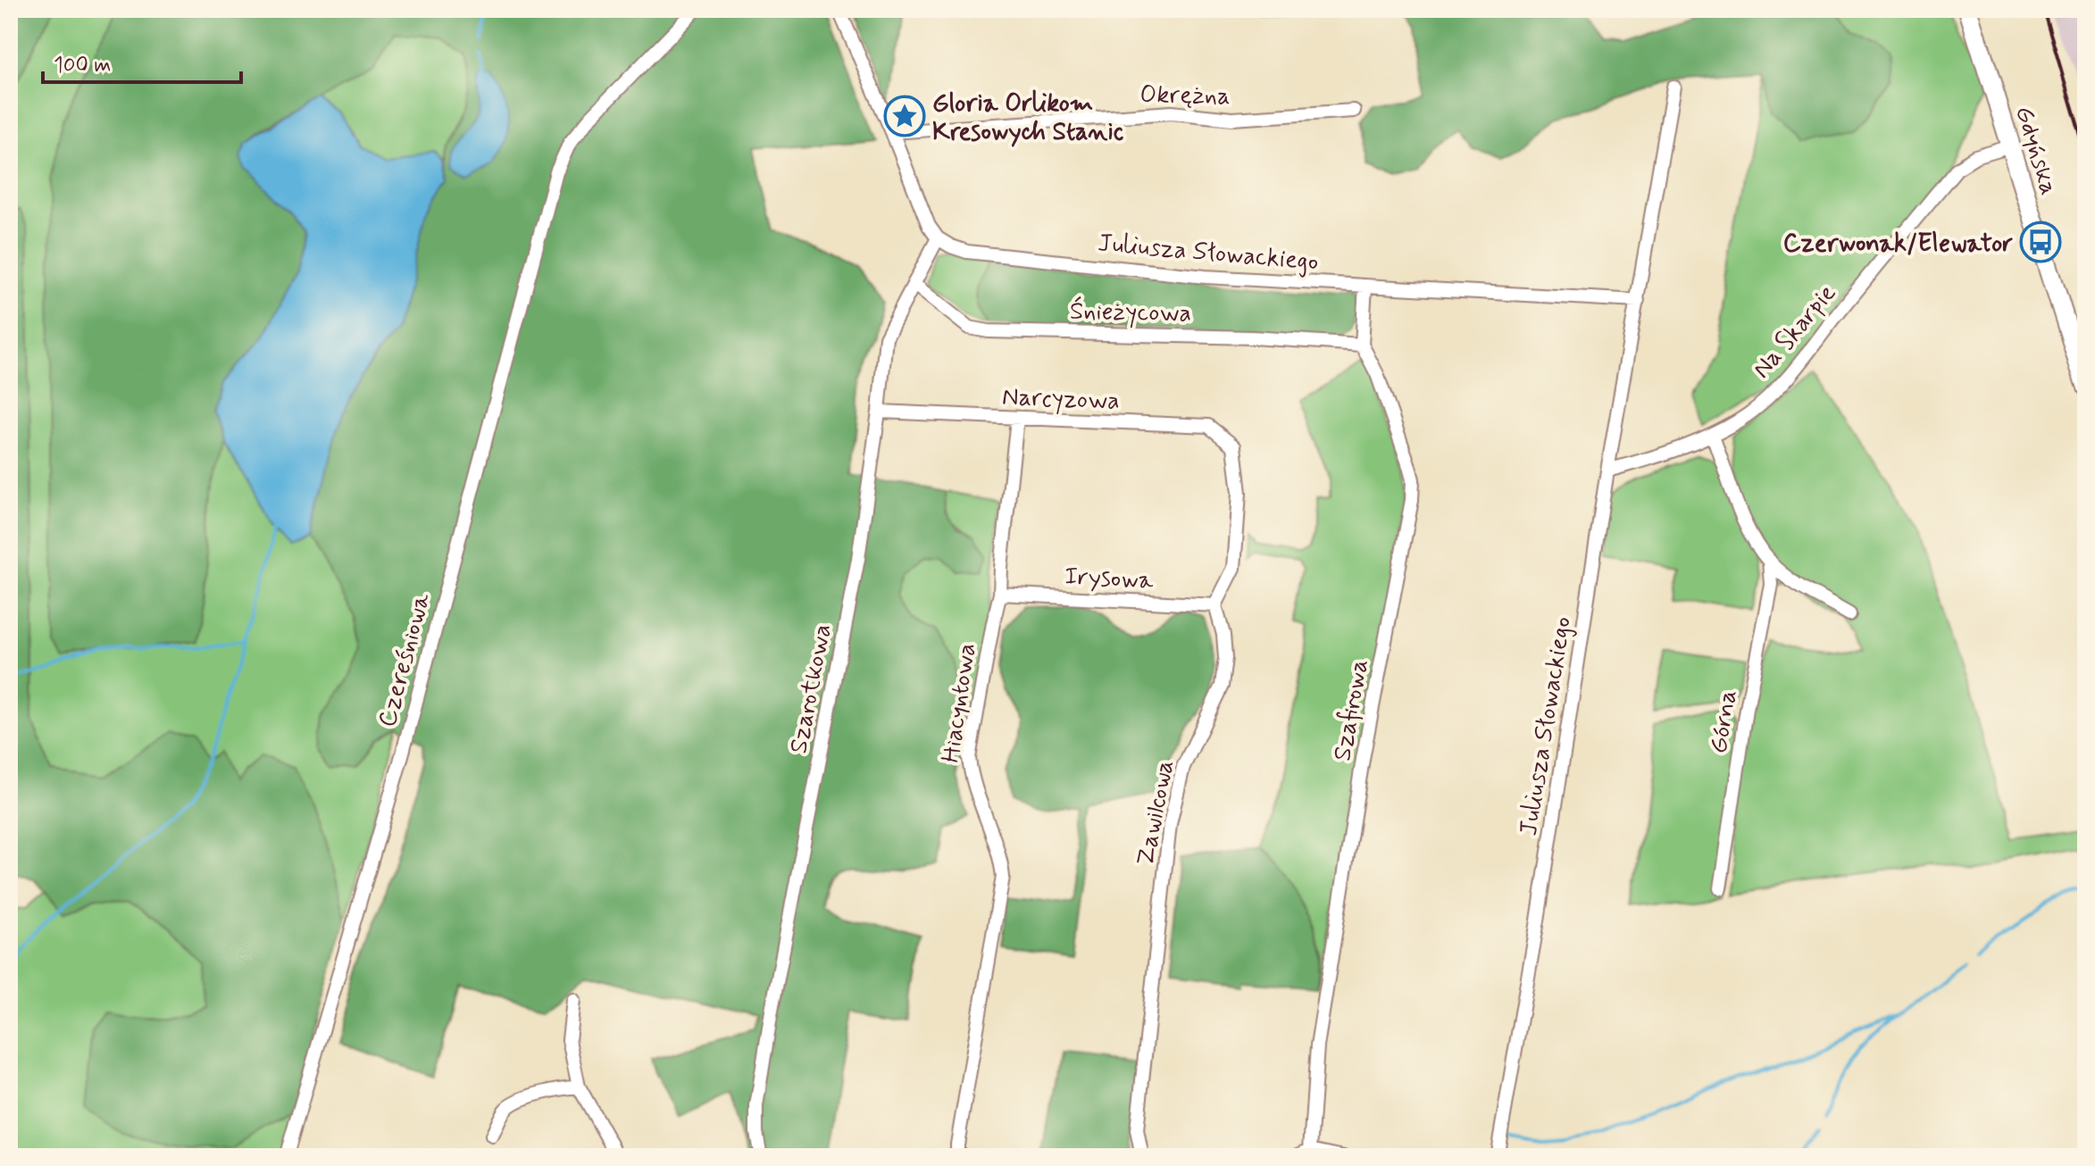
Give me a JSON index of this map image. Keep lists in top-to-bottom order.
{
  "streets": {
    "main road": ["Gdyńska"],
    "street": [
      "Okrężna",
      "Juliusza Słowackiego",
      "Śnieżycowa",
      "Na Skarpie",
      "Narcyzowa",
      "Irysowa",
      "Czereśniowa",
      "Szarotkowa",
      "Hiacyntowa",
      "Szafirowa",
      "Górna",
      "Zawilcowa"
    ]
  },
  "crossings": [
    ["Gdyńska", "Na Skarpie"],
    ["Juliusza Słowackiego", "Na Skarpie"],
    ["Juliusza Słowackiego", "Szarotkowa"],
    ["Śnieżycowa", "Szarotkowa"],
    ["Śnieżycowa", "Szafirowa"],
    ["Narcyzowa", "Irysowa"],
    ["Narcyzowa", "Szarotkowa"],
    ["Narcyzowa", "Hiacyntowa"],
    ["Narcyzowa", "Zawilcowa"],
    ["Irysowa", "Hiacyntowa"],
    ["Irysowa", "Zawilcowa"]
  ],
  "places": {
    "place": ["Gloria Orlikom Kresowych Stanic"],
    "bus stop": ["Czerwonak/Elewator"]
  },
  "scale_bar": "100 m"
}
